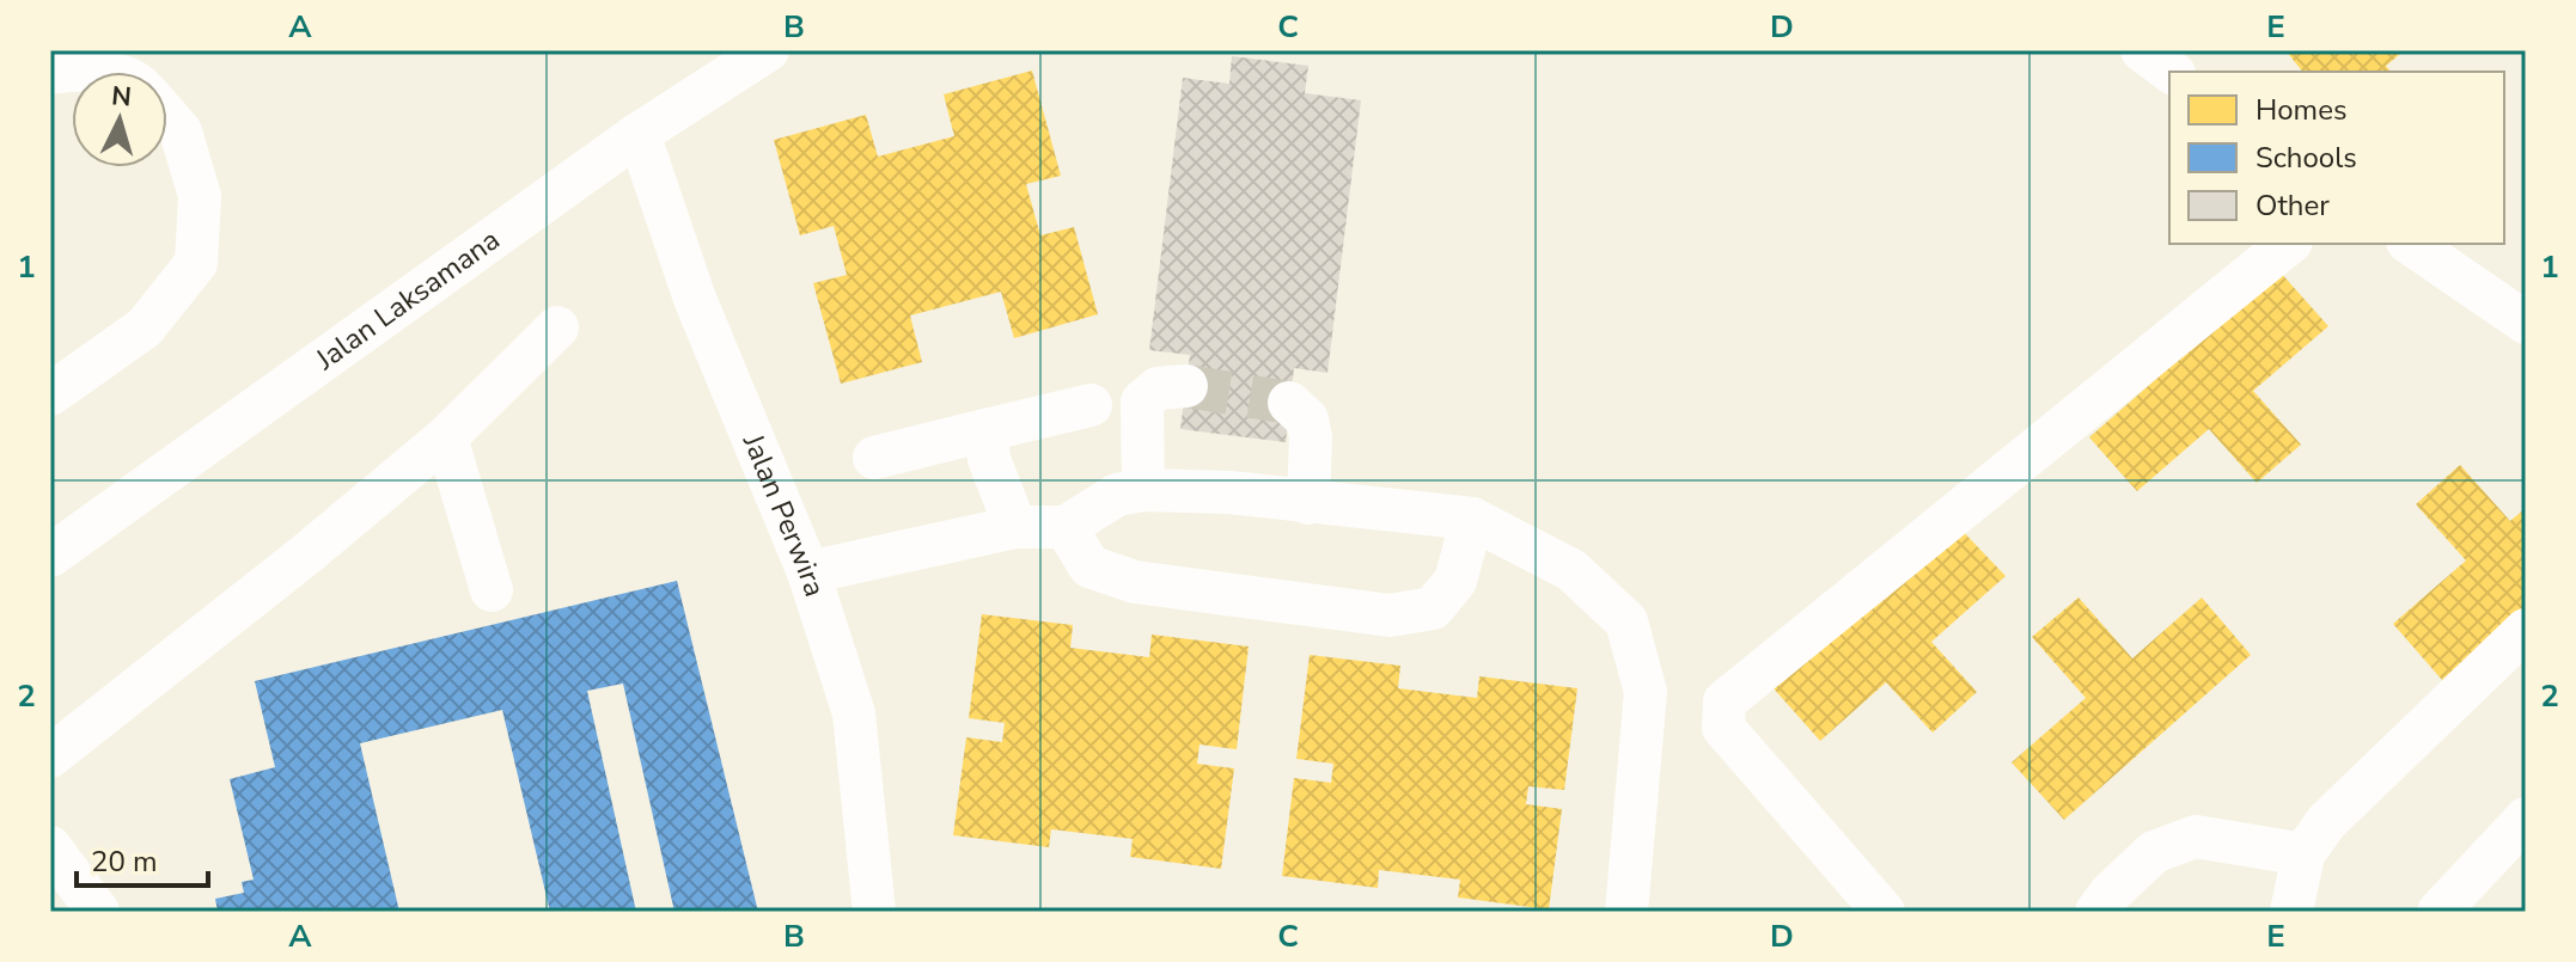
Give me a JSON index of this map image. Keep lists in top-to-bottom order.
{
  "streets": {
    "street": ["Jalan Laksamana", "Jalan Perwira"]
  },
  "crossings": [
    ["Jalan Laksamana", "Jalan Perwira"]
  ],
  "legend": ["Homes", "Schools", "Other"],
  "scale_bar": "20 m",
  "north": "top",
  "grid": {
    "columns": [
      "A",
      "B",
      "C",
      "D",
      "E"
    ],
    "rows": ["1", "2"]
  }
}
